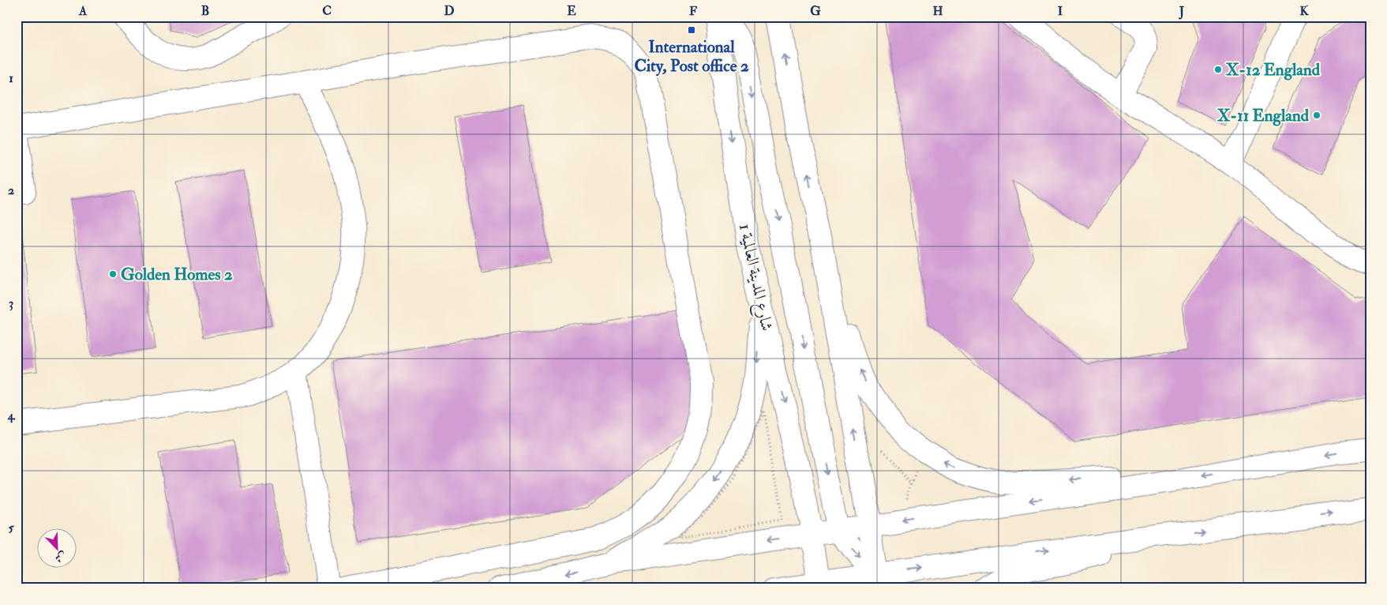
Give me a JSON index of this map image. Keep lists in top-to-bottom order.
{
  "streets": {
    "street": ["شارع المدينة العالمية 1"]
  },
  "places": {
    "transit": ["International City, Post office 2"],
    "other": ["X-12 England", "X-11 England", "Golden Homes 2"]
  },
  "north": "bottom right",
  "grid": {
    "columns": [
      "A",
      "B",
      "C",
      "D",
      "E",
      "F",
      "G",
      "H",
      "I",
      "J",
      "K"
    ],
    "rows": [
      "1",
      "2",
      "3",
      "4",
      "5"
    ]
  }
}
